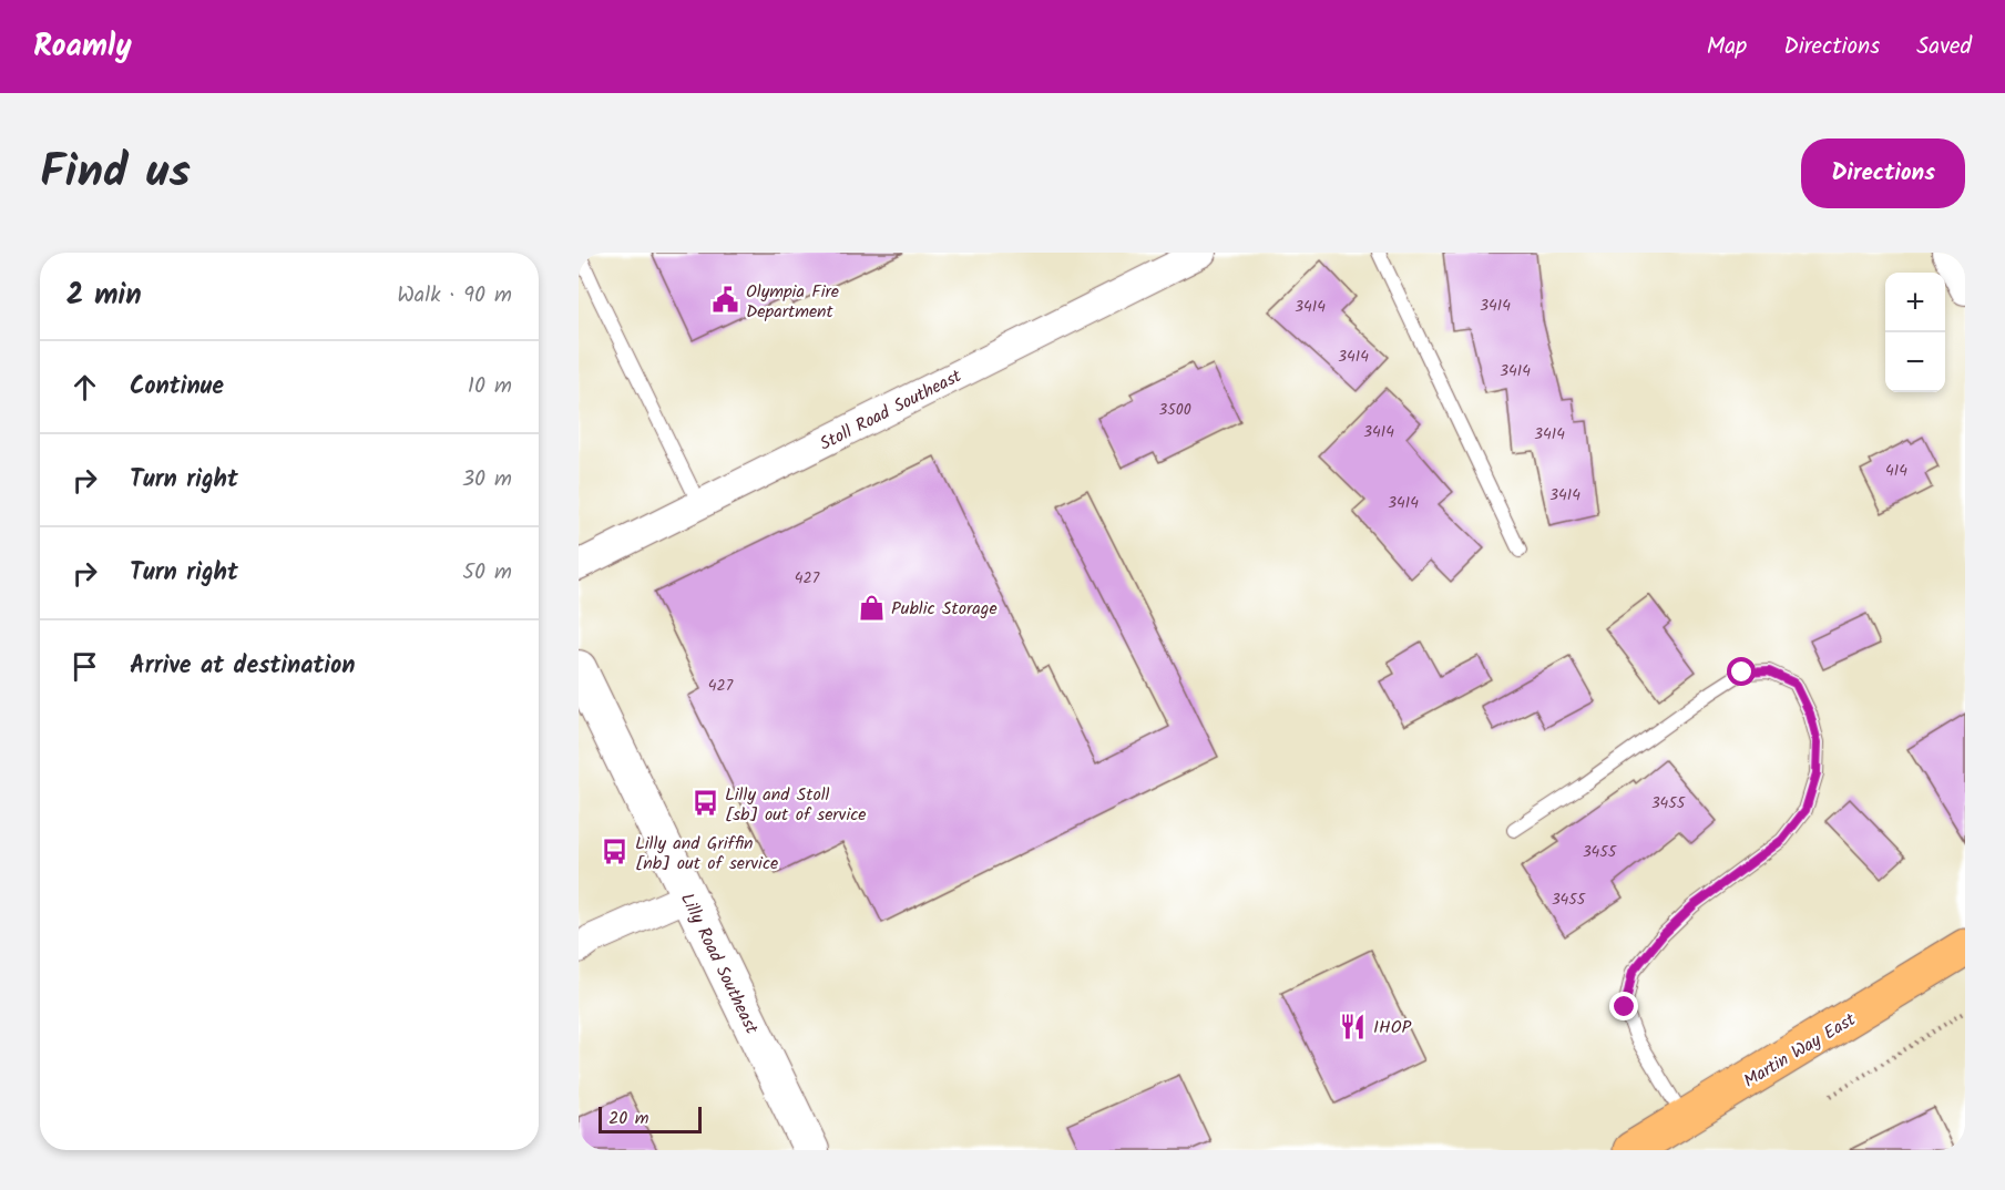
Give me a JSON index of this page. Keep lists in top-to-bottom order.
{
  "streets": {
    "main road": ["Martin Way East"],
    "street": ["Stoll Road Southeast", "Lilly Road Southeast"]
  },
  "places": {
    "public building": ["Olympia Fire Department"],
    "shop": ["Public Storage"],
    "bus stop": ["Lilly and Stoll [sb] out of service", "Lilly and Griffin [nb] out of service"],
    "restaurant": ["IHOP"]
  },
  "house_numbers": [
    "3414",
    "3414",
    "3414",
    "3414",
    "3500",
    "3414",
    "3414",
    "414",
    "3414",
    "3414",
    "427",
    "427",
    "3455",
    "3455",
    "3455"
  ],
  "scale_bar": "20 m",
  "page": {
    "header": "Roamly",
    "nav": ["Map", "Directions", "Saved"],
    "title": "Find us",
    "buttons": "Directions",
    "heading": ["2 min", "Walk · 90 m"],
    "map_buttons": ["+", "−"],
    "list": [
      ["Continue", "10 m"],
      ["Turn right", "30 m"],
      ["Turn right", "50 m"],
      "Arrive at destination"
    ],
    "scale": "20 m"
  }
}
